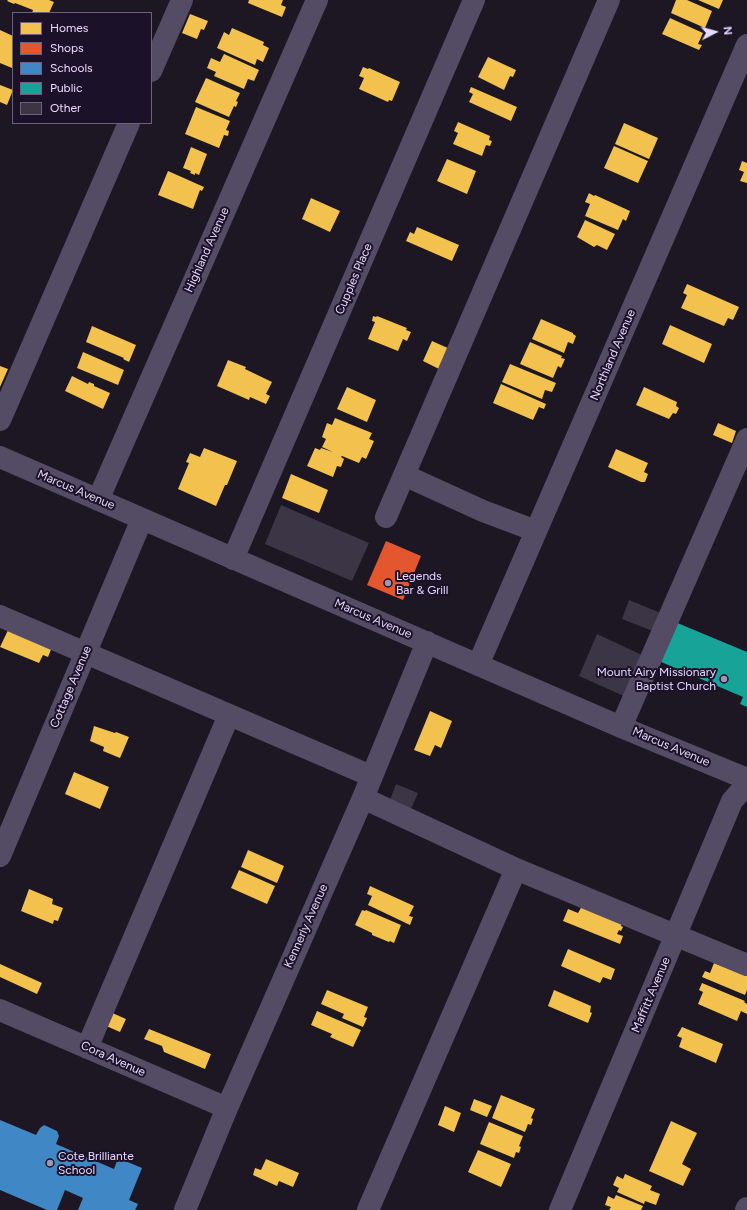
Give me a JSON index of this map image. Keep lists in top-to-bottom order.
{
  "streets": {
    "street": [
      "Highland Avenue",
      "Cupples Place",
      "Northland Avenue",
      "Marcus Avenue",
      "Cottage Avenue",
      "Kennerly Avenue",
      "Maffitt Avenue",
      "Cora Avenue"
    ]
  },
  "crossings": [
    ["Highland Avenue", "Marcus Avenue"],
    ["Cupples Place", "Marcus Avenue"],
    ["Northland Avenue", "Marcus Avenue"],
    ["Marcus Avenue", "Cottage Avenue"],
    ["Marcus Avenue", "Kennerly Avenue"],
    ["Kennerly Avenue", "Cora Avenue"]
  ],
  "places": ["Legends Bar & Grill", "Mount Airy Missionary Baptist Church", "Cote Brilliante School"],
  "legend": [
    "Homes",
    "Shops",
    "Schools",
    "Public",
    "Other"
  ],
  "north": "right"
}
